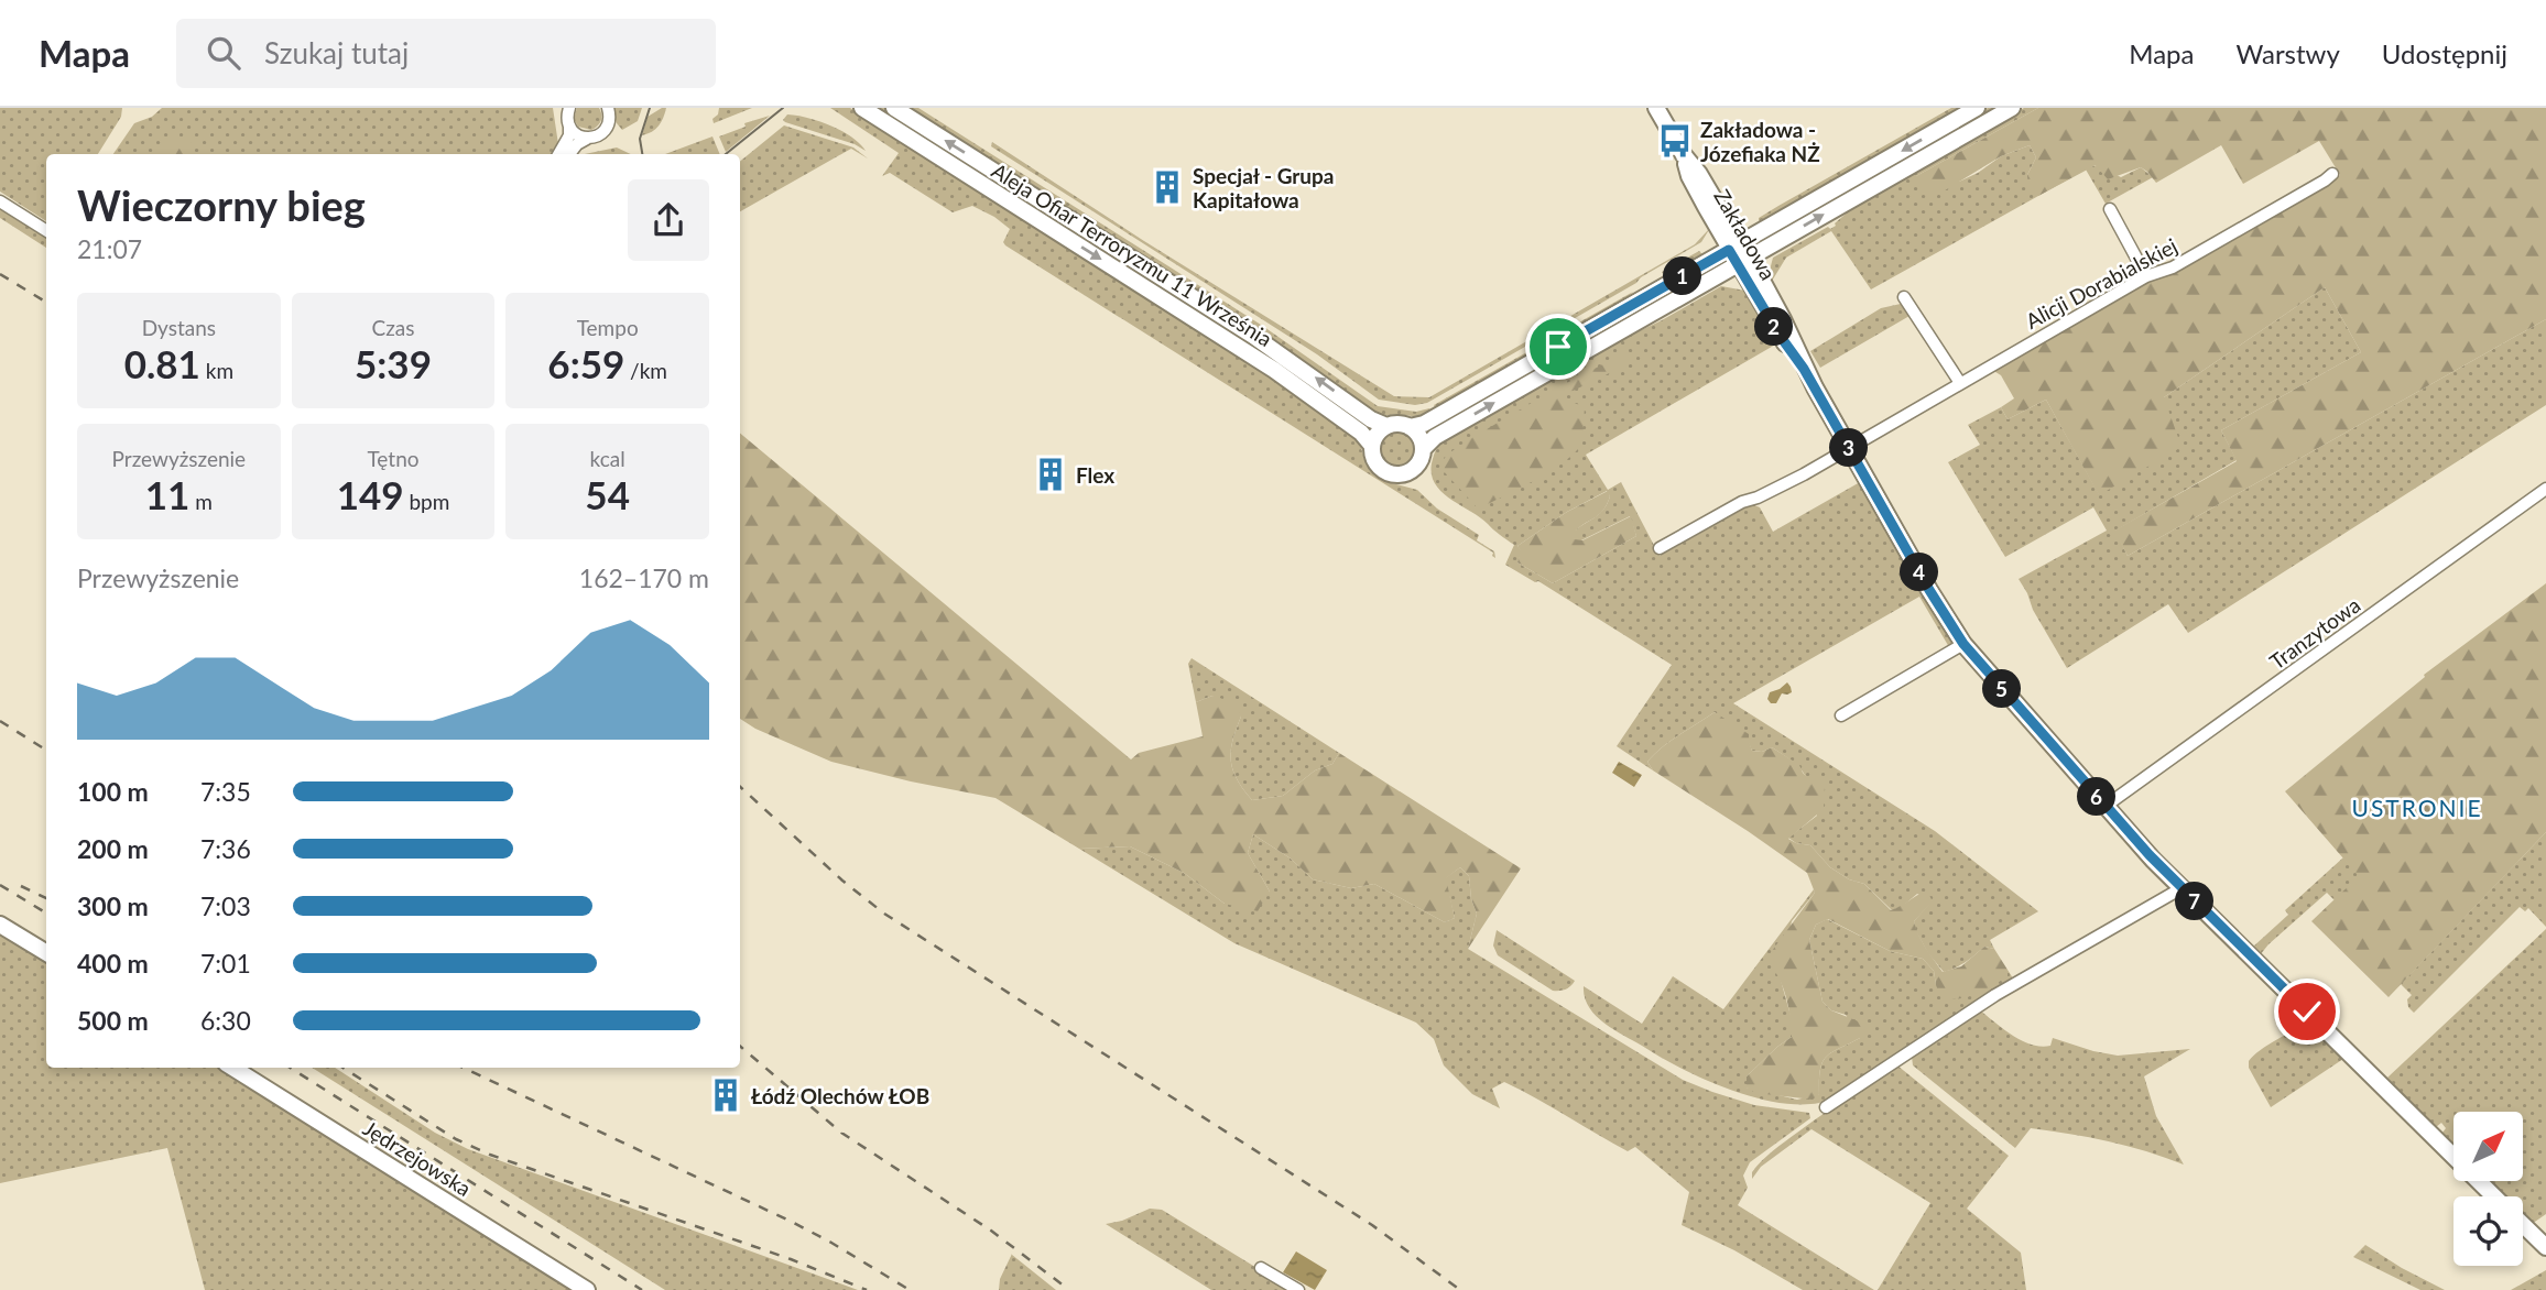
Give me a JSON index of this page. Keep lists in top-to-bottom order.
{
  "streets": {
    "street": [
      "Zakładowa",
      "Aleja Ofiar Terroryzmu 11 Września",
      "Alicji Dorabialskiej",
      "Tranzytowa",
      "Jędrzejowska"
    ]
  },
  "crossings": [
    ["Zakładowa", "Alicji Dorabialskiej"],
    ["Zakładowa", "Tranzytowa"]
  ],
  "districts": ["USTRONIE"],
  "places": {
    "bus stop": ["Zakładowa - Józefiaka NŻ"],
    "building": ["Specjał - Grupa Kapitałowa", "Flex", "Łódź Olechów ŁOB"]
  },
  "north": "top right",
  "page": {
    "header": "Mapa",
    "search": "Szukaj tutaj",
    "nav": ["Mapa", "Warstwy", "Udostępnij"],
    "heading": ["Wieczorny bieg", "21:07"],
    "pins": [
      "1",
      "2",
      "3",
      "4",
      "5",
      "6",
      "7"
    ],
    "stats": [
      ["Dystans", "0.81 km"],
      ["Czas", "5:39"],
      ["Tempo", "6:59 /km"],
      ["Przewyższenie", "11 m"],
      ["Tętno", "149 bpm"],
      ["kcal", "54"]
    ],
    "chart": ["Przewyższenie", "162–170 m"],
    "list": [
      {
        "name": "100 m",
        "note": "7:35"
      },
      {
        "name": "200 m",
        "note": "7:36"
      },
      {
        "name": "300 m",
        "note": "7:03"
      },
      {
        "name": "400 m",
        "note": "7:01"
      },
      {
        "name": "500 m",
        "note": "6:30"
      }
    ]
  }
}
